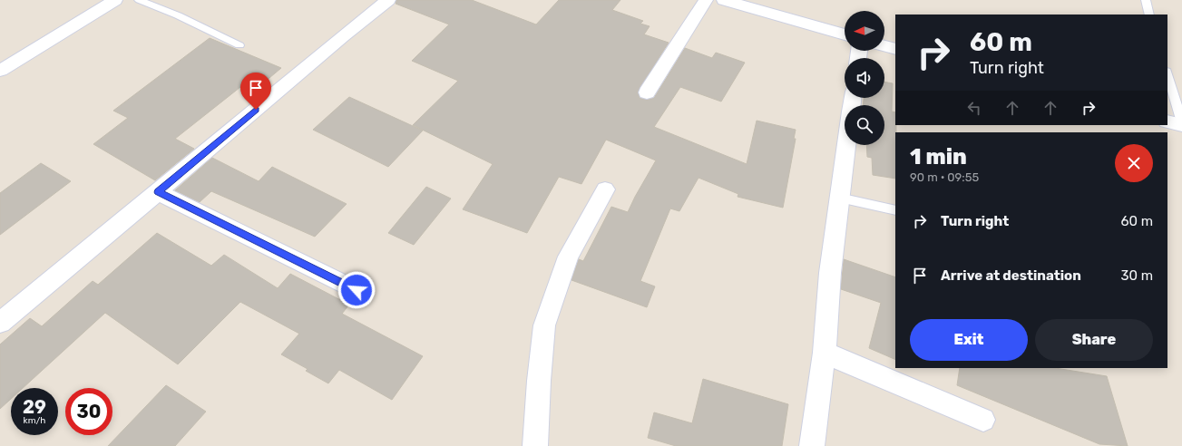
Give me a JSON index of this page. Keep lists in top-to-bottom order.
{
  "north": "left",
  "page": {
    "turn": ["60 m", "Turn right"],
    "heading": ["1 min", "90 m · 09:55"],
    "list": [
      {
        "name": "Turn right",
        "value": "60 m"
      },
      {
        "name": "Arrive at destination",
        "value": "30 m"
      }
    ],
    "buttons": ["Exit", "Share"],
    "speed": "29 km/h",
    "limit": "30"
  }
}
